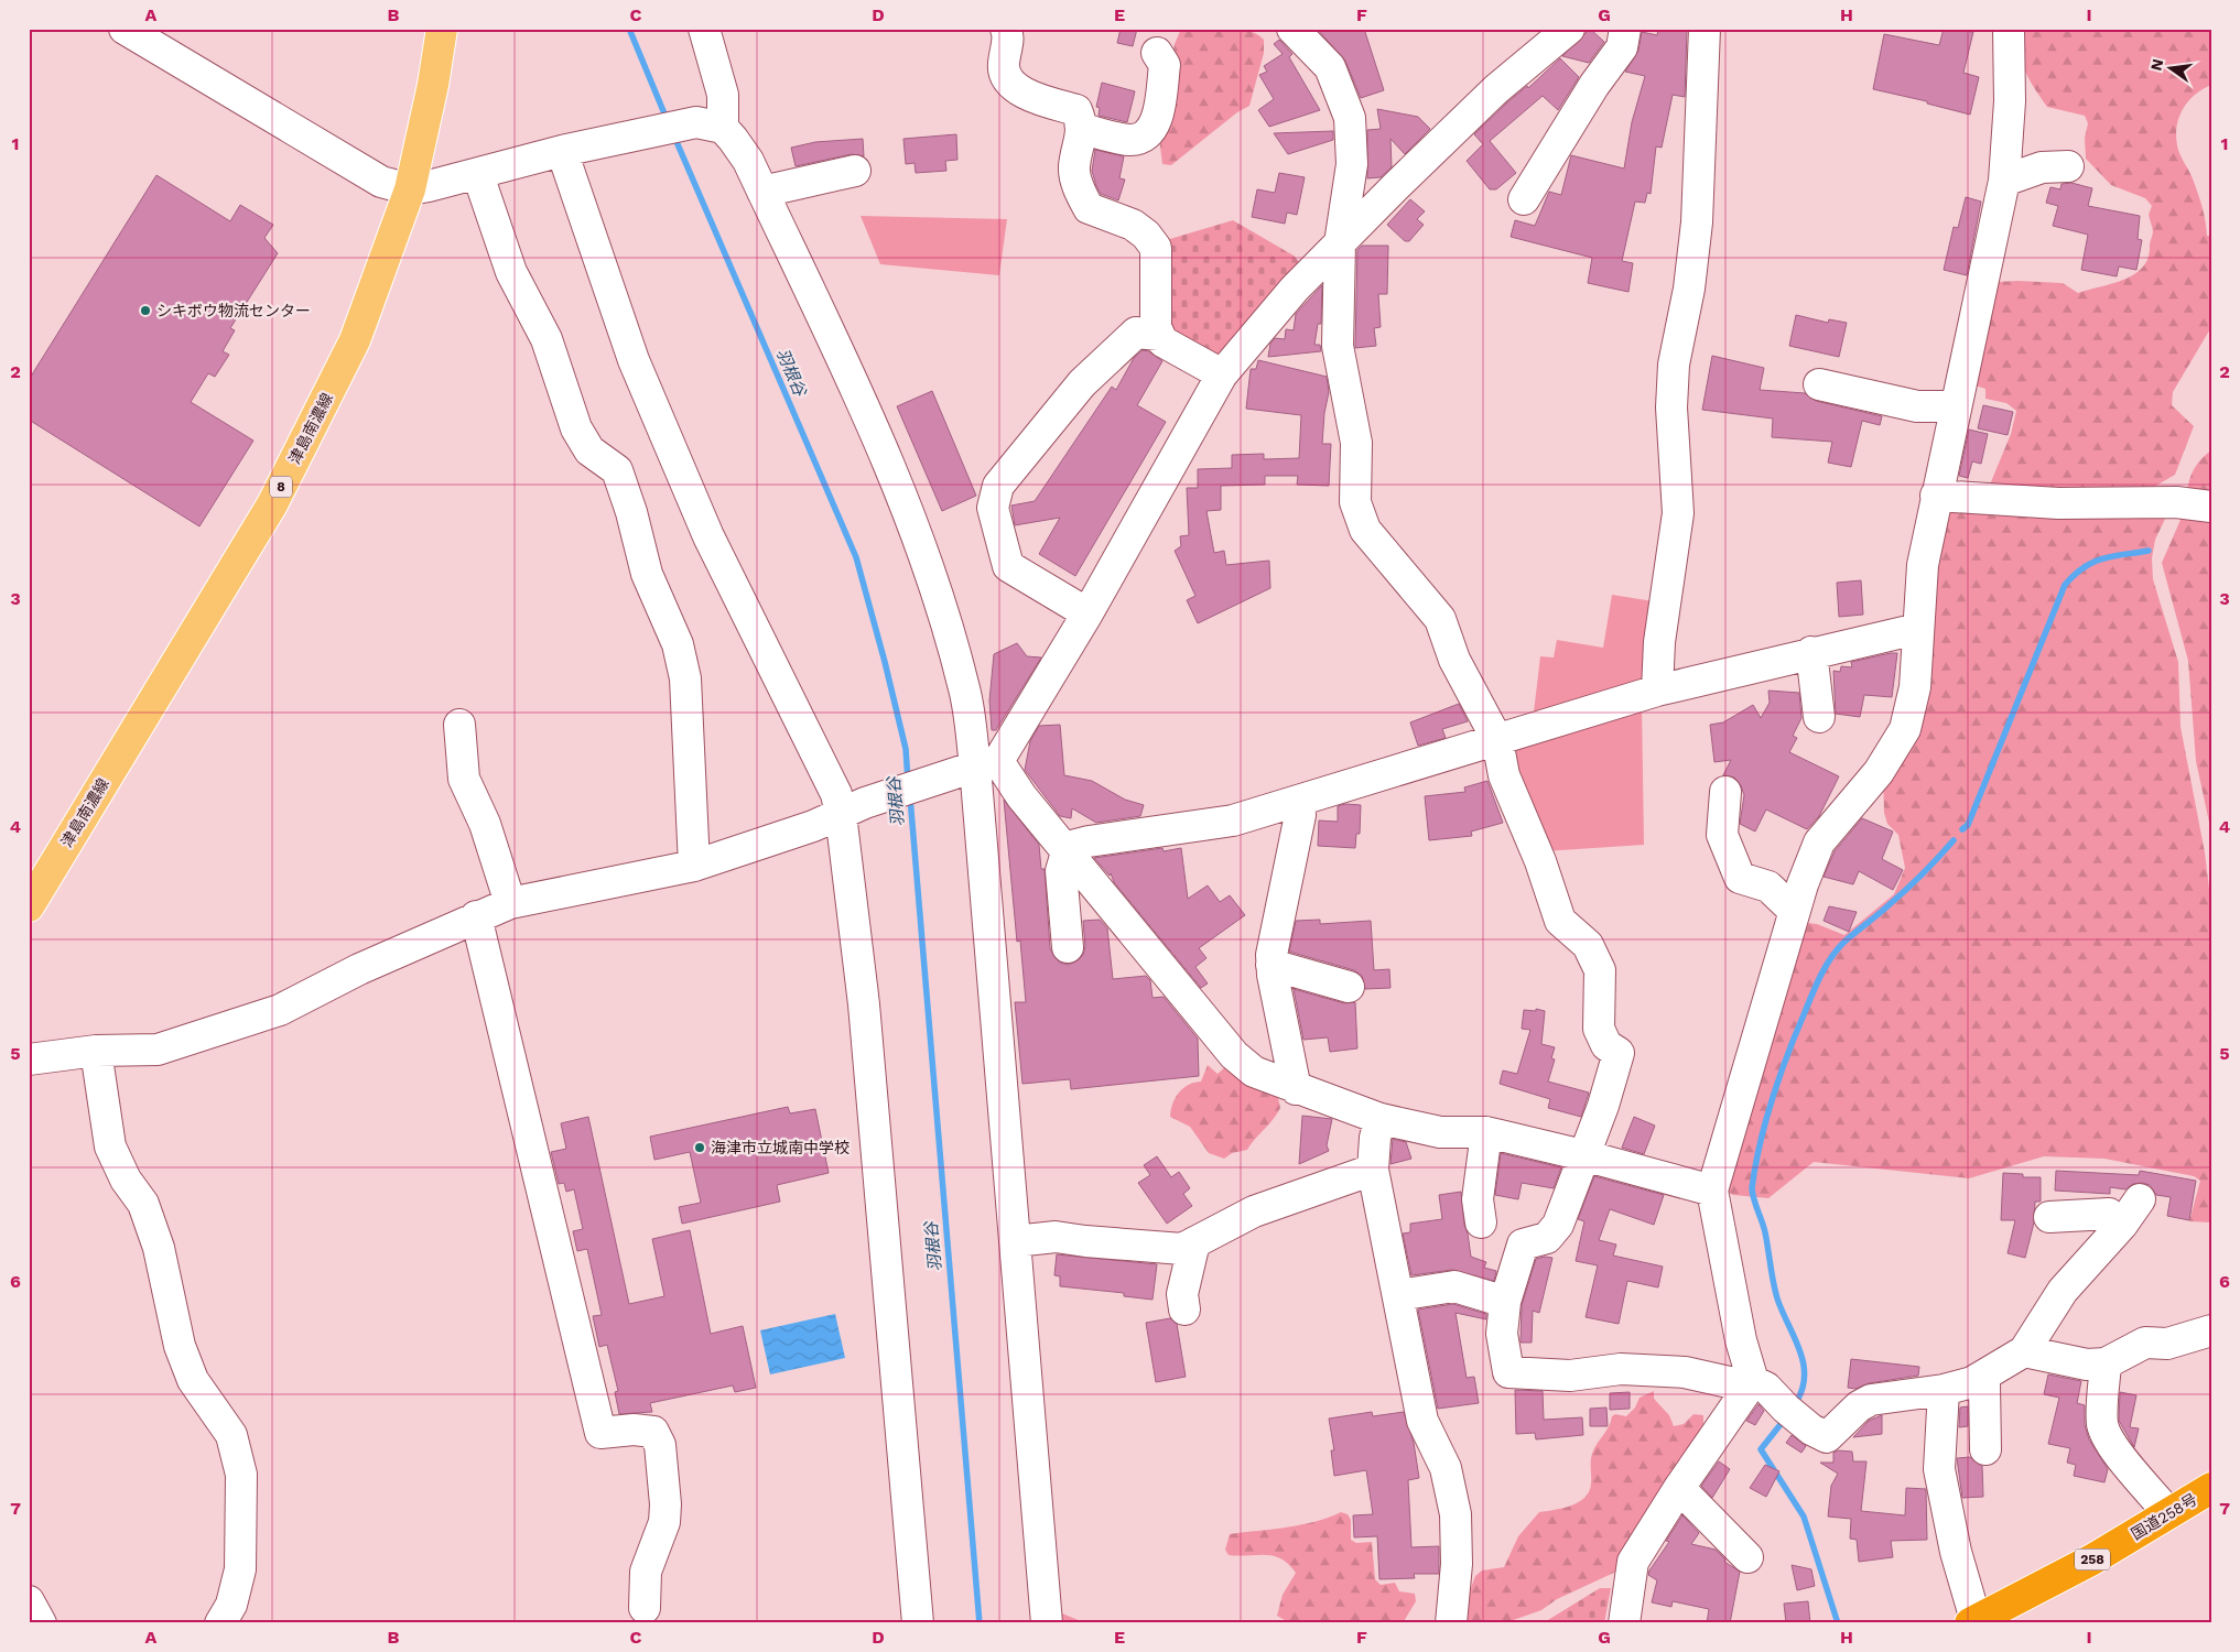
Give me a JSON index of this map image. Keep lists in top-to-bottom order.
{
  "streets": {
    "highway": ["国道258号", "258"],
    "main road": ["津島南濃線", "8"]
  },
  "water": ["羽根谷"],
  "places": ["シキボウ物流センター", "海津市立城南中学校"],
  "north": "left",
  "grid": {
    "columns": [
      "A",
      "B",
      "C",
      "D",
      "E",
      "F",
      "G",
      "H",
      "I"
    ],
    "rows": [
      "1",
      "2",
      "3",
      "4",
      "5",
      "6",
      "7"
    ]
  }
}
